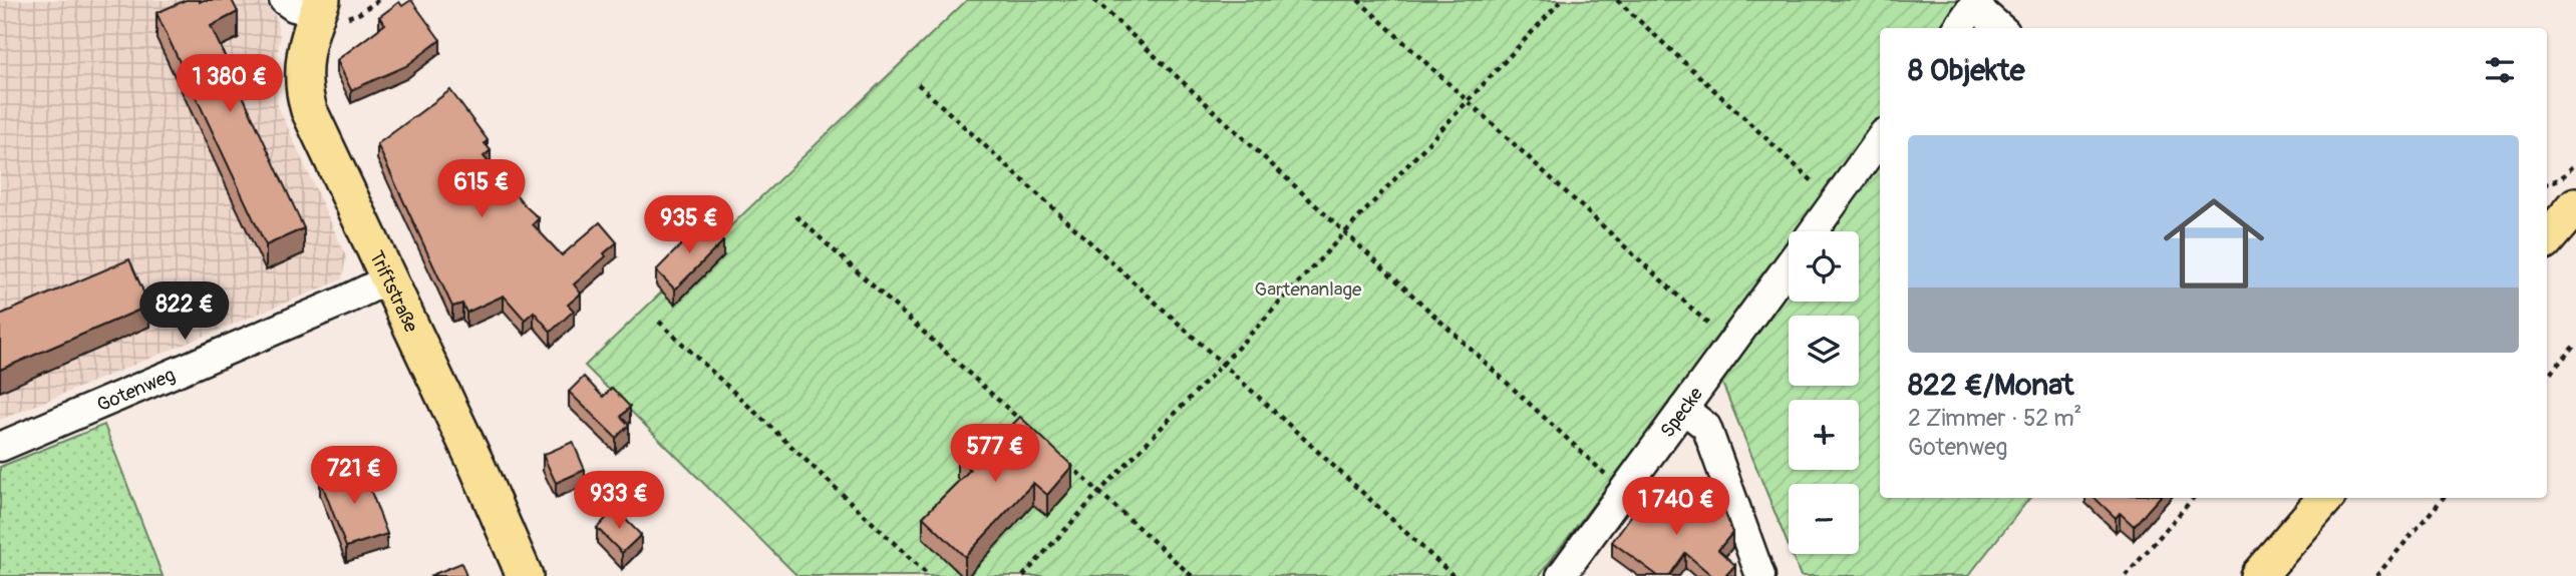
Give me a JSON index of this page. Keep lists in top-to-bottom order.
{
  "streets": {
    "main road": ["Triftstraße"],
    "street": ["Gotenweg", "Specke"]
  },
  "crossings": [
    ["Triftstraße", "Gotenweg"]
  ],
  "parks": ["Gartenanlage"],
  "page": {
    "heading": "8 Objekte",
    "price": [
      "1 380 €",
      "615 €",
      "935 €",
      "822 €",
      "577 €",
      "721 €",
      "933 €",
      "1 740 €"
    ],
    "list": [
      {
        "name": "822 €/Monat",
        "note": "2 Zimmer · 52 m² · Gotenweg"
      }
    ],
    "map_buttons": ["+", "−"]
  }
}
